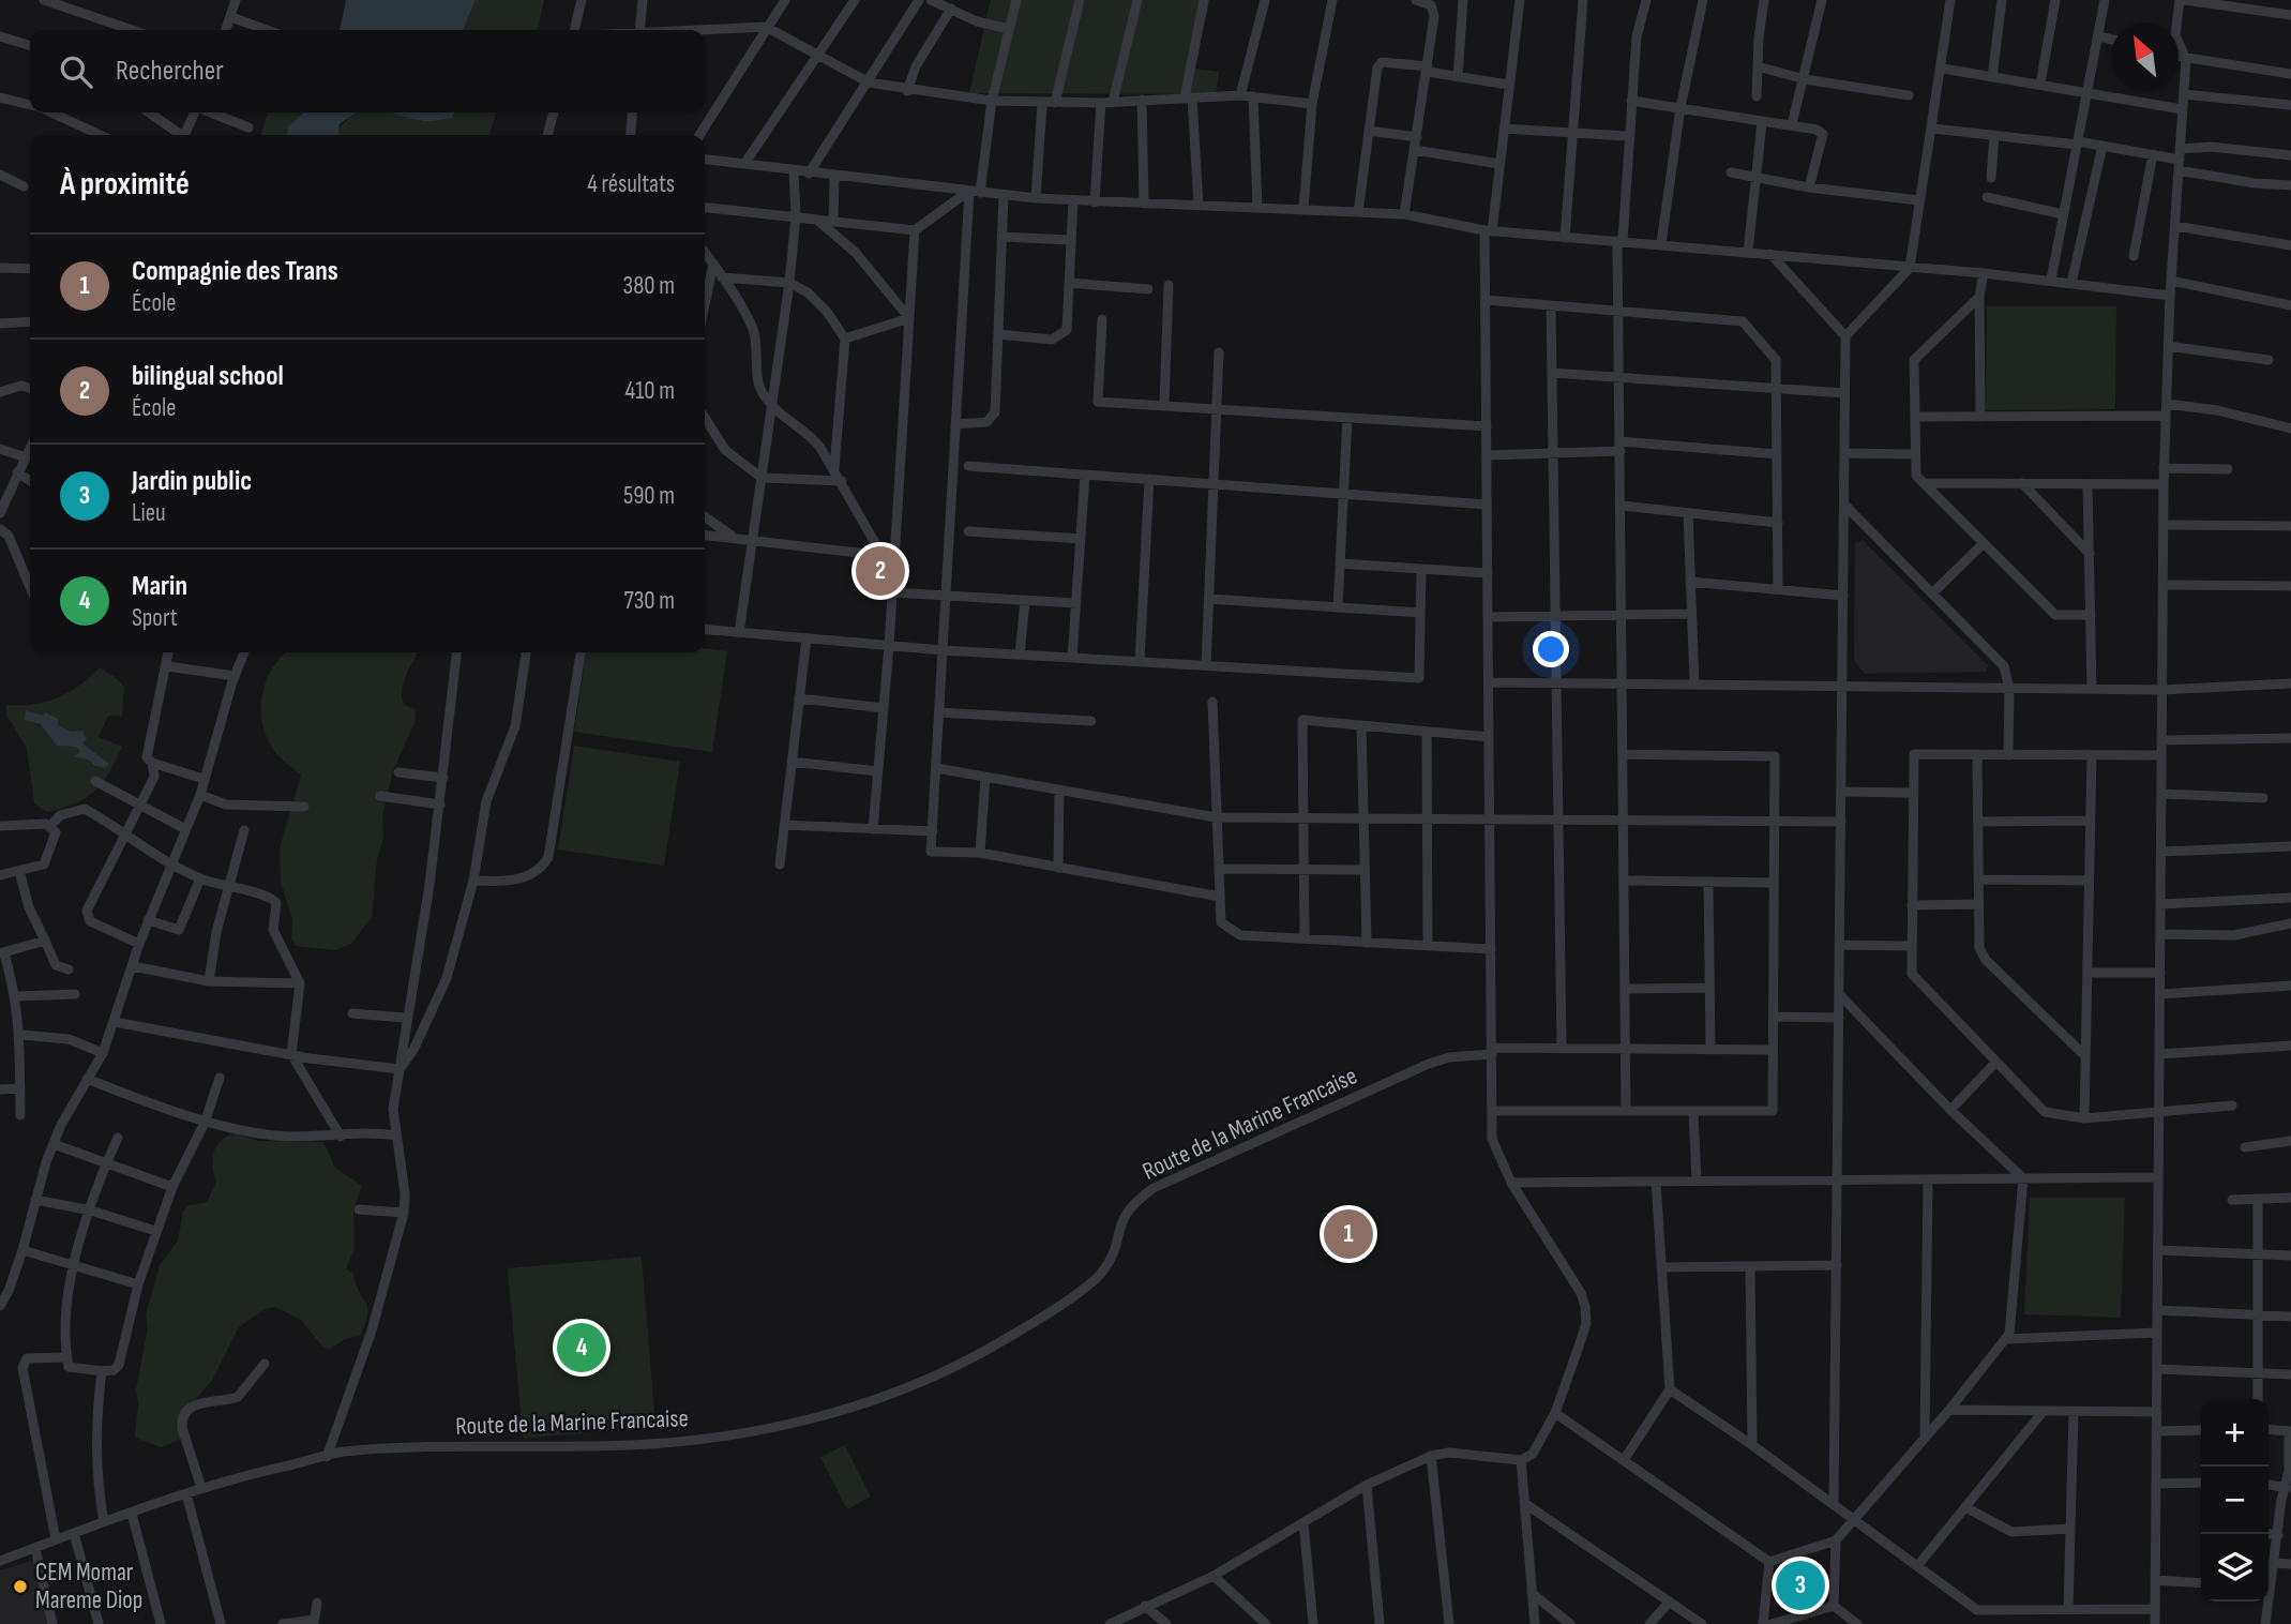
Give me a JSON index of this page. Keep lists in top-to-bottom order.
{
  "streets": {
    "street": ["Route de la Marine Francaise"]
  },
  "places": ["CEM Momar Mareme Diop"],
  "north": "top left",
  "page": {
    "search": "Rechercher",
    "heading": ["À proximité", "4 résultats"],
    "list": [
      {
        "mark": "1",
        "name": "Compagnie des Trans",
        "note": "École",
        "value": "380 m"
      },
      {
        "mark": "2",
        "name": "bilingual school",
        "note": "École",
        "value": "410 m"
      },
      {
        "mark": "3",
        "name": "Jardin public",
        "note": "Lieu",
        "value": "590 m"
      },
      {
        "mark": "4",
        "name": "Marin",
        "note": "Sport",
        "value": "730 m"
      }
    ],
    "pins": [
      "2",
      "1",
      "4",
      "3"
    ],
    "map_buttons": ["+", "−"]
  }
}
